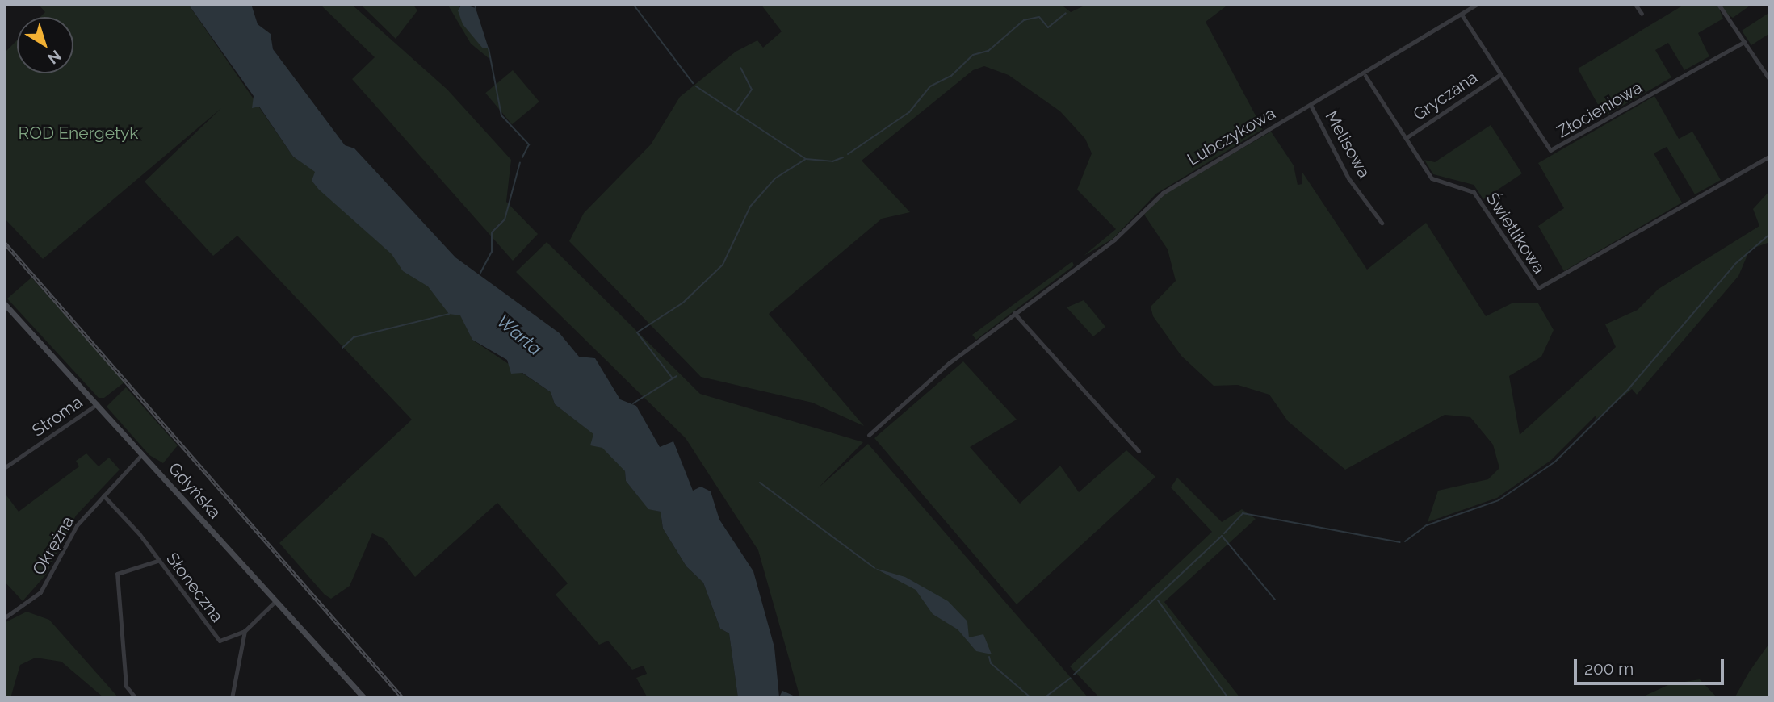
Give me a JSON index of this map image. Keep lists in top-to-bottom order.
{
  "streets": {
    "main road": ["Gdyńska"],
    "street": [
      "Gryczana",
      "Złocieniowa",
      "Lubczykowa",
      "Melisowa",
      "Świetlikowa",
      "Stroma",
      "Okrężna",
      "Słoneczna"
    ]
  },
  "crossings": [
    ["Gryczana", "Złocieniowa"],
    ["Gryczana", "Świetlikowa"],
    ["Złocieniowa", "Lubczykowa"],
    ["Lubczykowa", "Melisowa"],
    ["Lubczykowa", "Świetlikowa"],
    ["Stroma", "Gdyńska"],
    ["Gdyńska", "Okrężna"],
    ["Gdyńska", "Słoneczna"],
    ["Okrężna", "Słoneczna"]
  ],
  "water": ["Warta"],
  "parks": ["ROD Energetyk"],
  "scale_bar": "200 m",
  "north": "bottom right"
}
